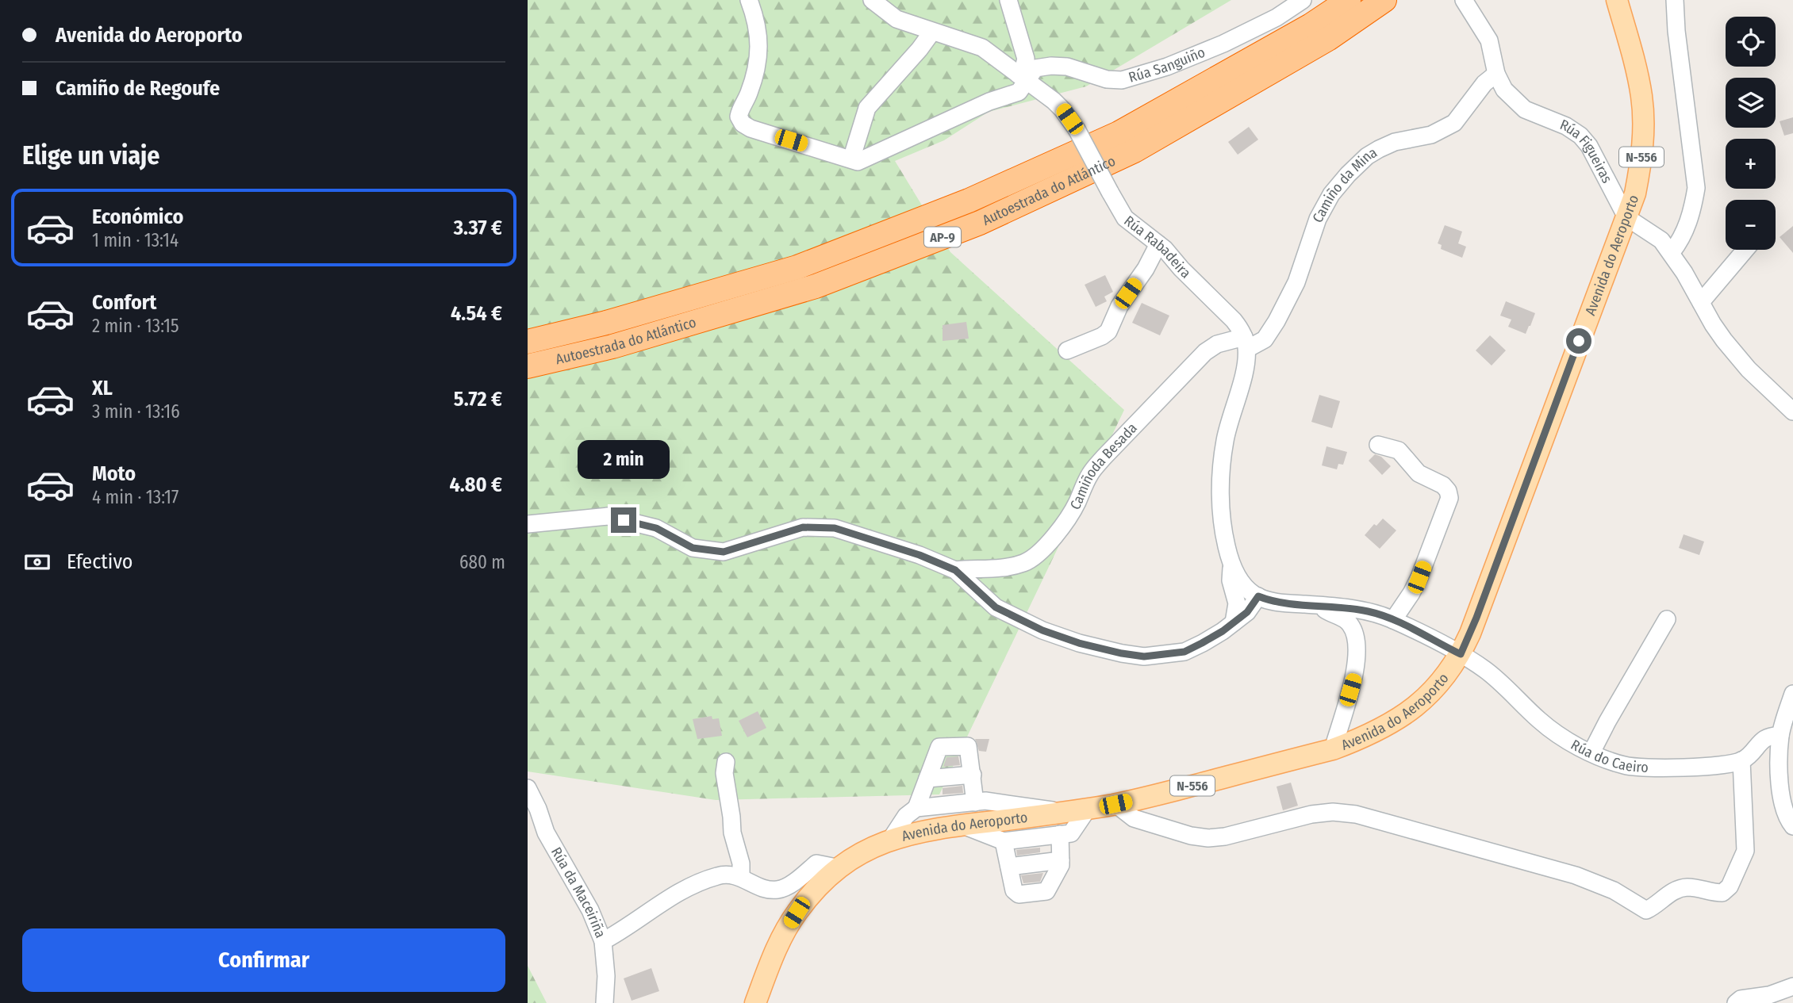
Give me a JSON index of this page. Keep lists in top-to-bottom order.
{
  "streets": {
    "highway": ["Autoestrada do Atlántico", "AP-9"],
    "main road": ["N-556", "Avenida do Aeroporto"],
    "street": [
      "Rúa Sanguiño",
      "Rúa Figueiras",
      "Camiño da Mina",
      "Rúa Rabadeira",
      "Camiñoda Besada",
      "Rúa do Caeiro",
      "Rúa da Maceiriña"
    ]
  },
  "crossings": [
    ["Rúa Sanguiño", "Rúa Rabadeira"],
    ["Rúa Figueiras", "Camiño da Mina"],
    ["Rúa Figueiras", "Avenida do Aeroporto"],
    ["Camiño da Mina", "Rúa Rabadeira"],
    ["Camiño da Mina", "Camiñoda Besada"],
    ["Autoestrada do Atlántico", "AP-9"],
    ["Rúa Rabadeira", "Camiñoda Besada"],
    ["Avenida do Aeroporto", "Rúa do Caeiro"]
  ],
  "page": {
    "banner": ["Avenida do Aeroporto", "Camiño de Regoufe"],
    "map_buttons": ["+", "−"],
    "heading": "Elige un viaje",
    "list": [
      {
        "name": "Económico",
        "note": "1 min · 13:14",
        "value": "3.37 €"
      },
      {
        "name": "Confort",
        "note": "2 min · 13:15",
        "value": "4.54 €"
      },
      {
        "name": "XL",
        "note": "3 min · 13:16",
        "value": "5.72 €"
      },
      {
        "name": "Moto",
        "note": "4 min · 13:17",
        "value": "4.80 €"
      }
    ],
    "bubble": "2 min",
    "pay": ["Efectivo", "680 m"],
    "buttons": "Confirmar"
  }
}
